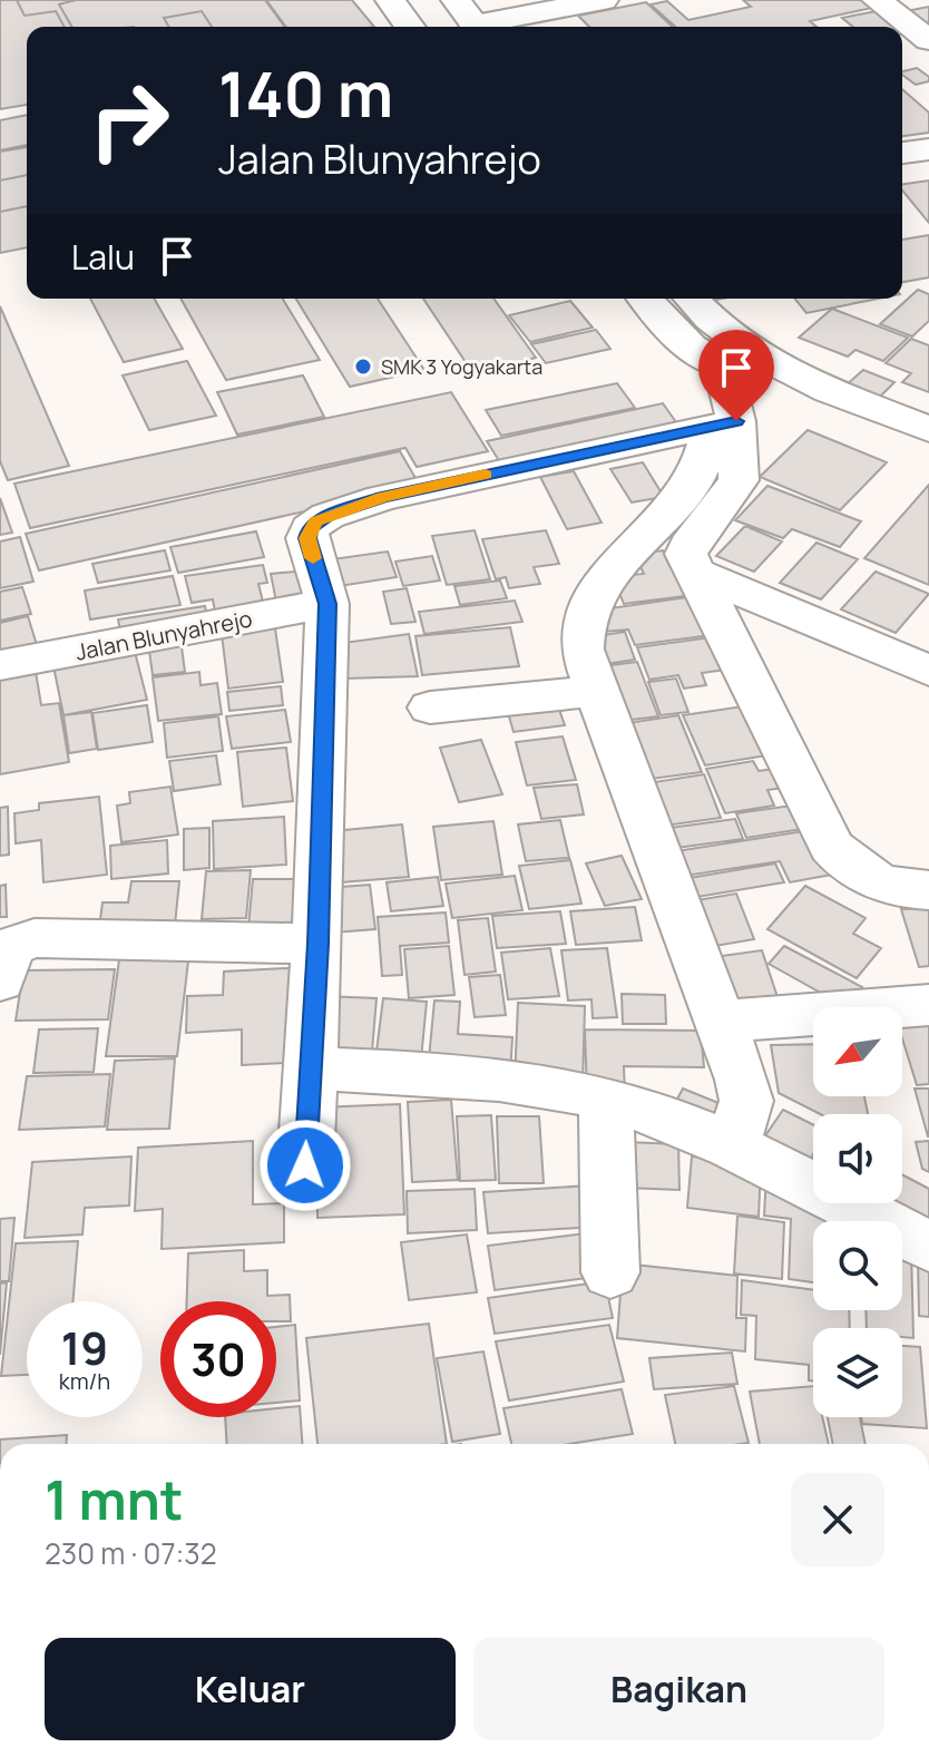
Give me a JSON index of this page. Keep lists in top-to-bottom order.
{
  "streets": {
    "street": ["Jalan Blunyahrejo"]
  },
  "places": ["SMK 3 Yogyakarta"],
  "north": "bottom left",
  "page": {
    "turn": ["140 m", "Jalan Blunyahrejo"],
    "then": "Lalu",
    "speed": "19 km/h",
    "limit": "30",
    "heading": ["1 mnt", "230 m · 07:32"],
    "buttons": ["Keluar", "Bagikan"]
  }
}
